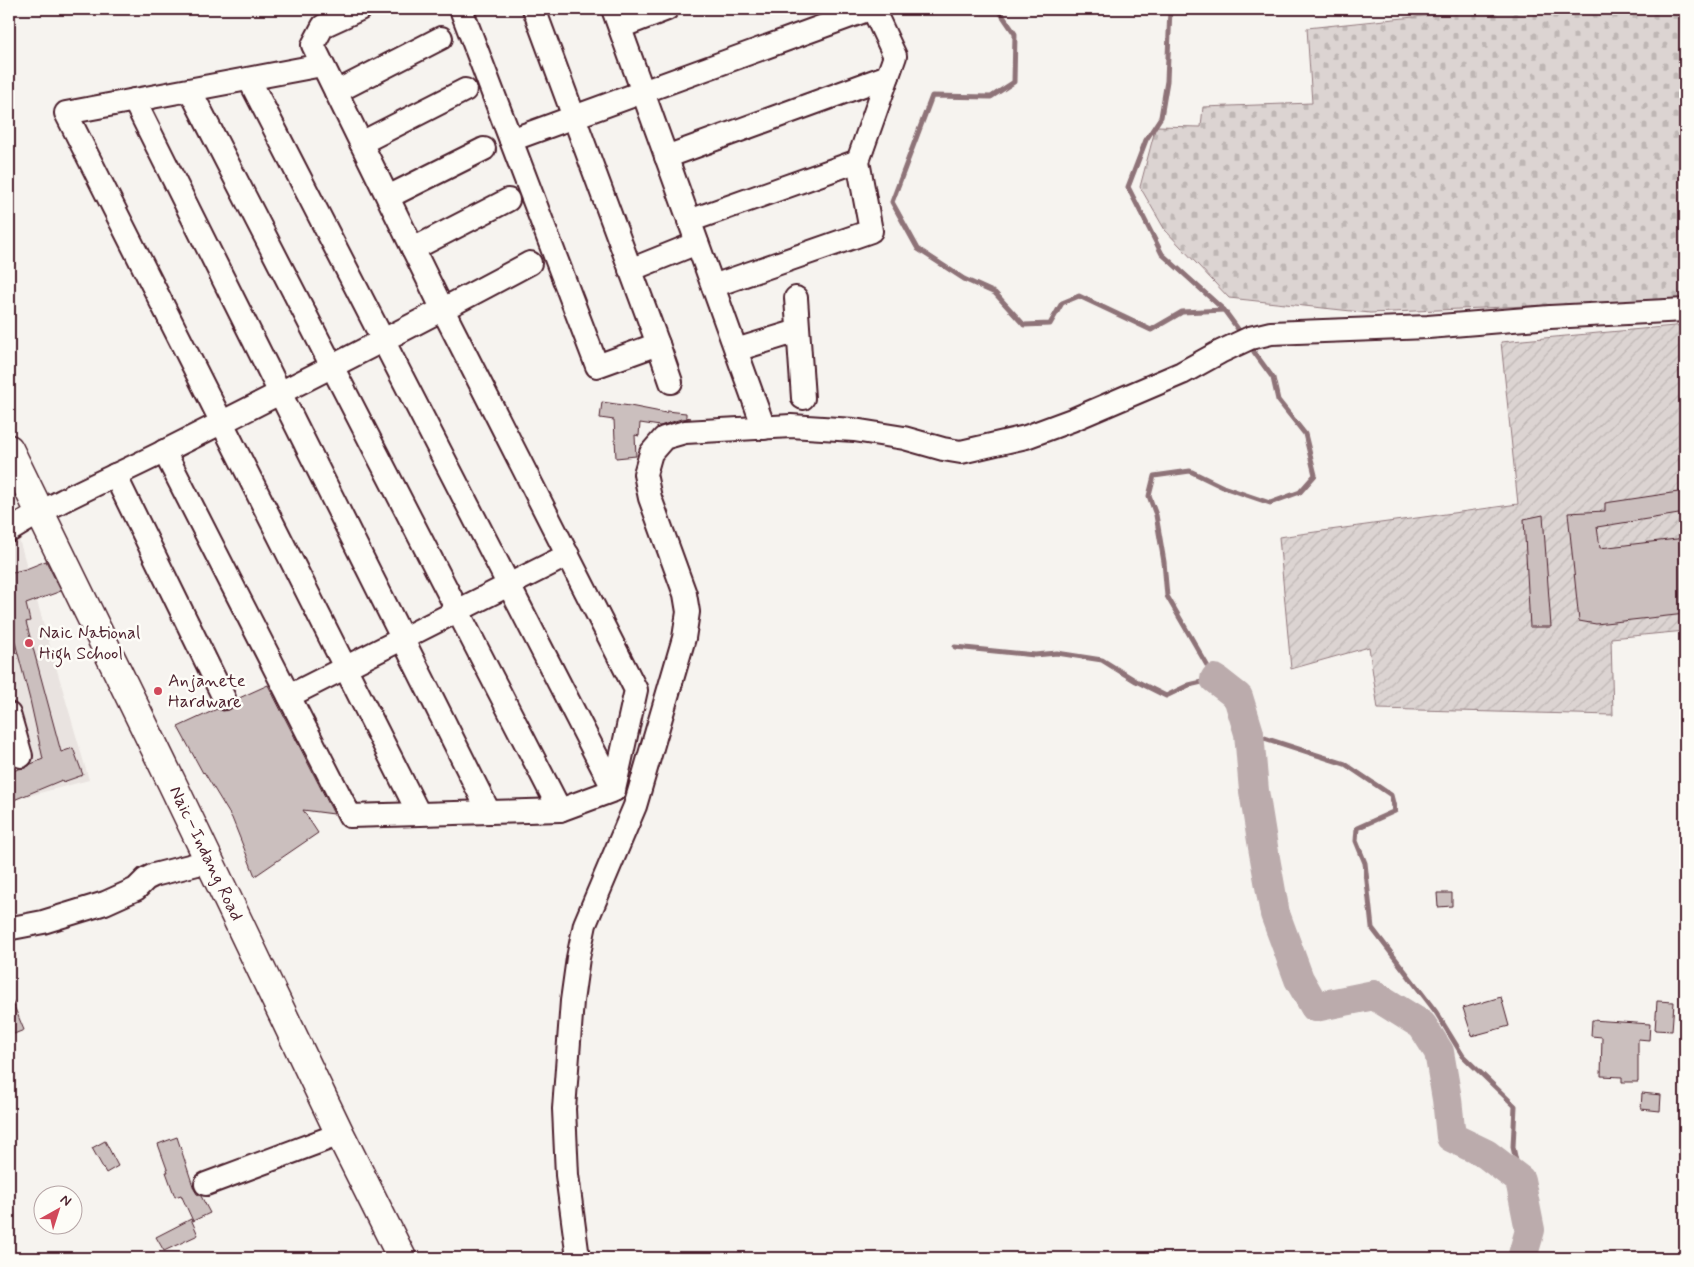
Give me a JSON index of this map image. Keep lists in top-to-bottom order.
{
  "streets": {
    "main road": ["Naic–Indang Road"]
  },
  "places": ["Naic National High School", "Anjanete Hardware"],
  "north": "top right"
}
